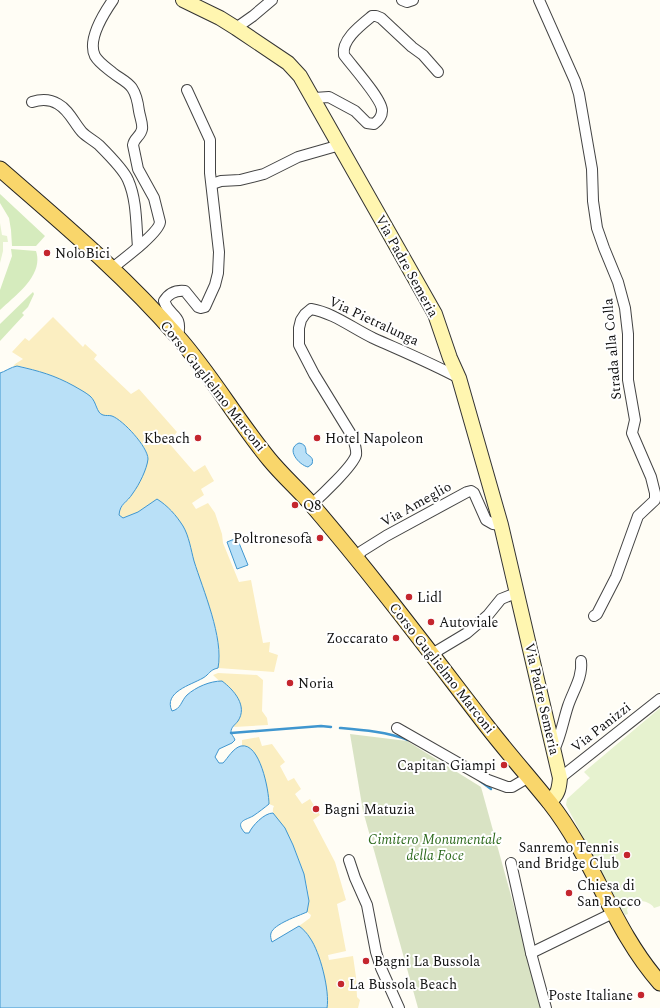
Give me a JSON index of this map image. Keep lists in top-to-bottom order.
{
  "streets": {
    "main road": ["Via Padre Semeria", "Corso Guglielmo Marconi"],
    "street": [
      "Via Pietralunga",
      "Strada alla Colla",
      "Via Ameglio",
      "Via Panizzi"
    ]
  },
  "crossings": [
    ["Via Padre Semeria", "Via Pietralunga"],
    ["Via Padre Semeria", "Corso Guglielmo Marconi"],
    ["Via Padre Semeria", "Via Ameglio"],
    ["Via Padre Semeria", "Via Panizzi"],
    ["Via Pietralunga", "Corso Guglielmo Marconi"],
    ["Corso Guglielmo Marconi", "Via Ameglio"]
  ],
  "parks": ["Cimitero Monumentale della Foce"],
  "places": [
    "NoloBici",
    "Kbeach",
    "Hotel Napoleon",
    "Q8",
    "Poltronesofà",
    "Lidl",
    "Autoviale",
    "Zoccarato",
    "Noria",
    "Capitan Giampi",
    "Bagni Matuzia",
    "Sanremo Tennis and Bridge Club",
    "Chiesa di San Rocco",
    "Bagni La Bussola",
    "La Bussola Beach",
    "Poste Italiane"
  ]
}
